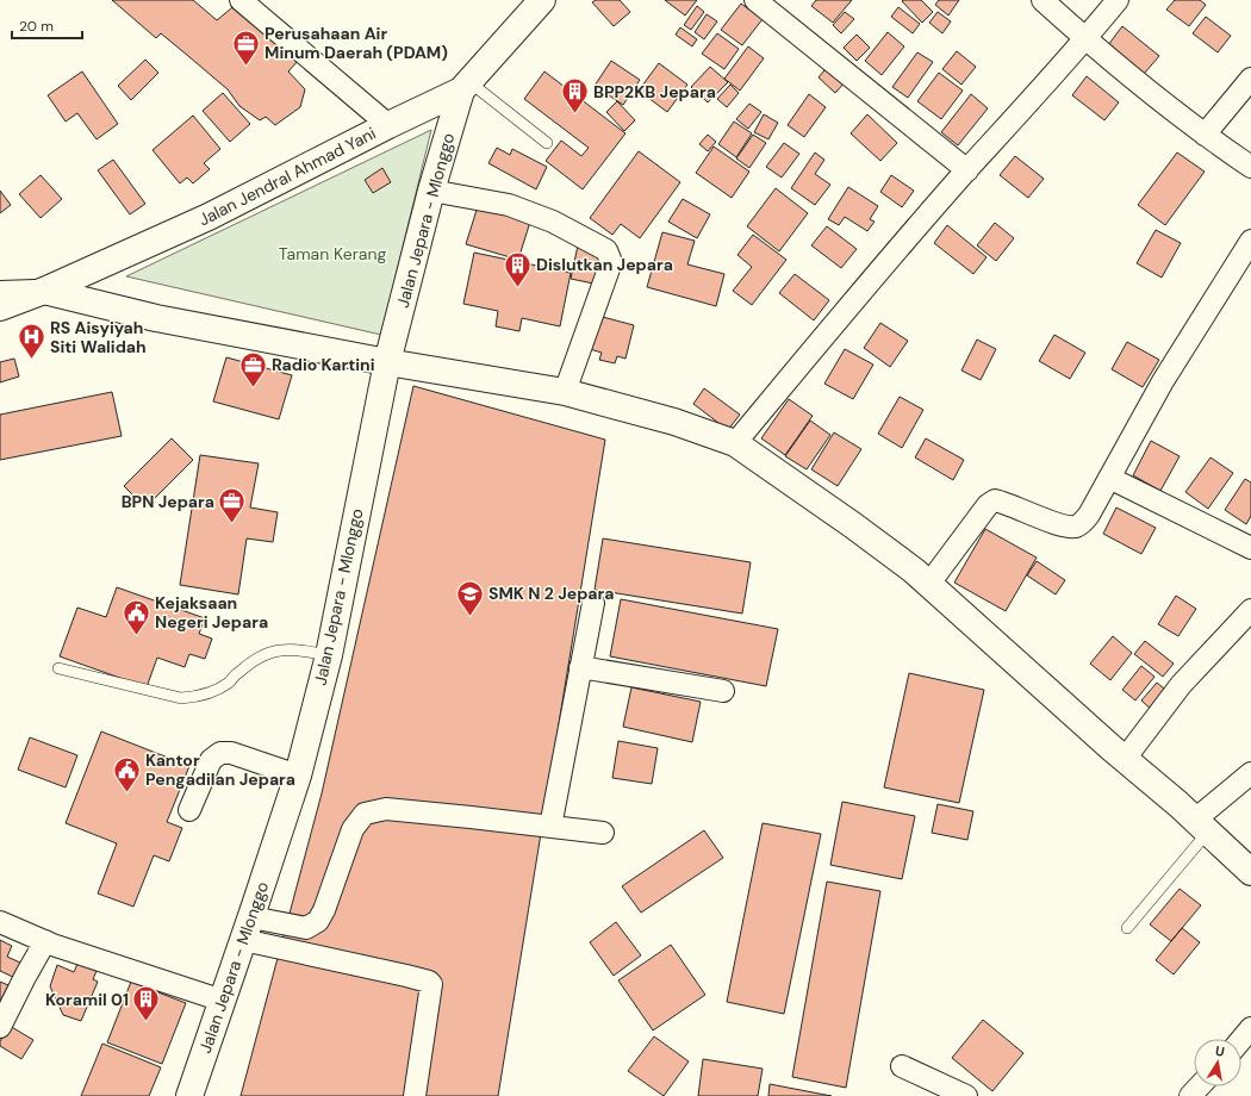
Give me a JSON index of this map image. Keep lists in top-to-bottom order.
{
  "streets": {
    "main road": ["Jalan Jendral Ahmad Yani", "Jalan Jepara - Mlonggo"]
  },
  "crossings": [
    ["Jalan Jendral Ahmad Yani", "Jalan Jepara - Mlonggo"]
  ],
  "parks": ["Taman Kerang"],
  "places": {
    "office": ["Perusahaan Air Minum Daerah (PDAM)", "Radio Kartini", "BPN Jepara"],
    "building": ["BPP2KB Jepara", "Dislutkan Jepara", "Koramil 01"],
    "hospital": ["RS Aisyiyah Siti Walidah"],
    "school or university": ["SMK N 2 Jepara"],
    "public building": ["Kejaksaan Negeri Jepara", "Kantor Pengadilan Jepara"]
  },
  "scale_bar": "20 m",
  "north": "top"
}
